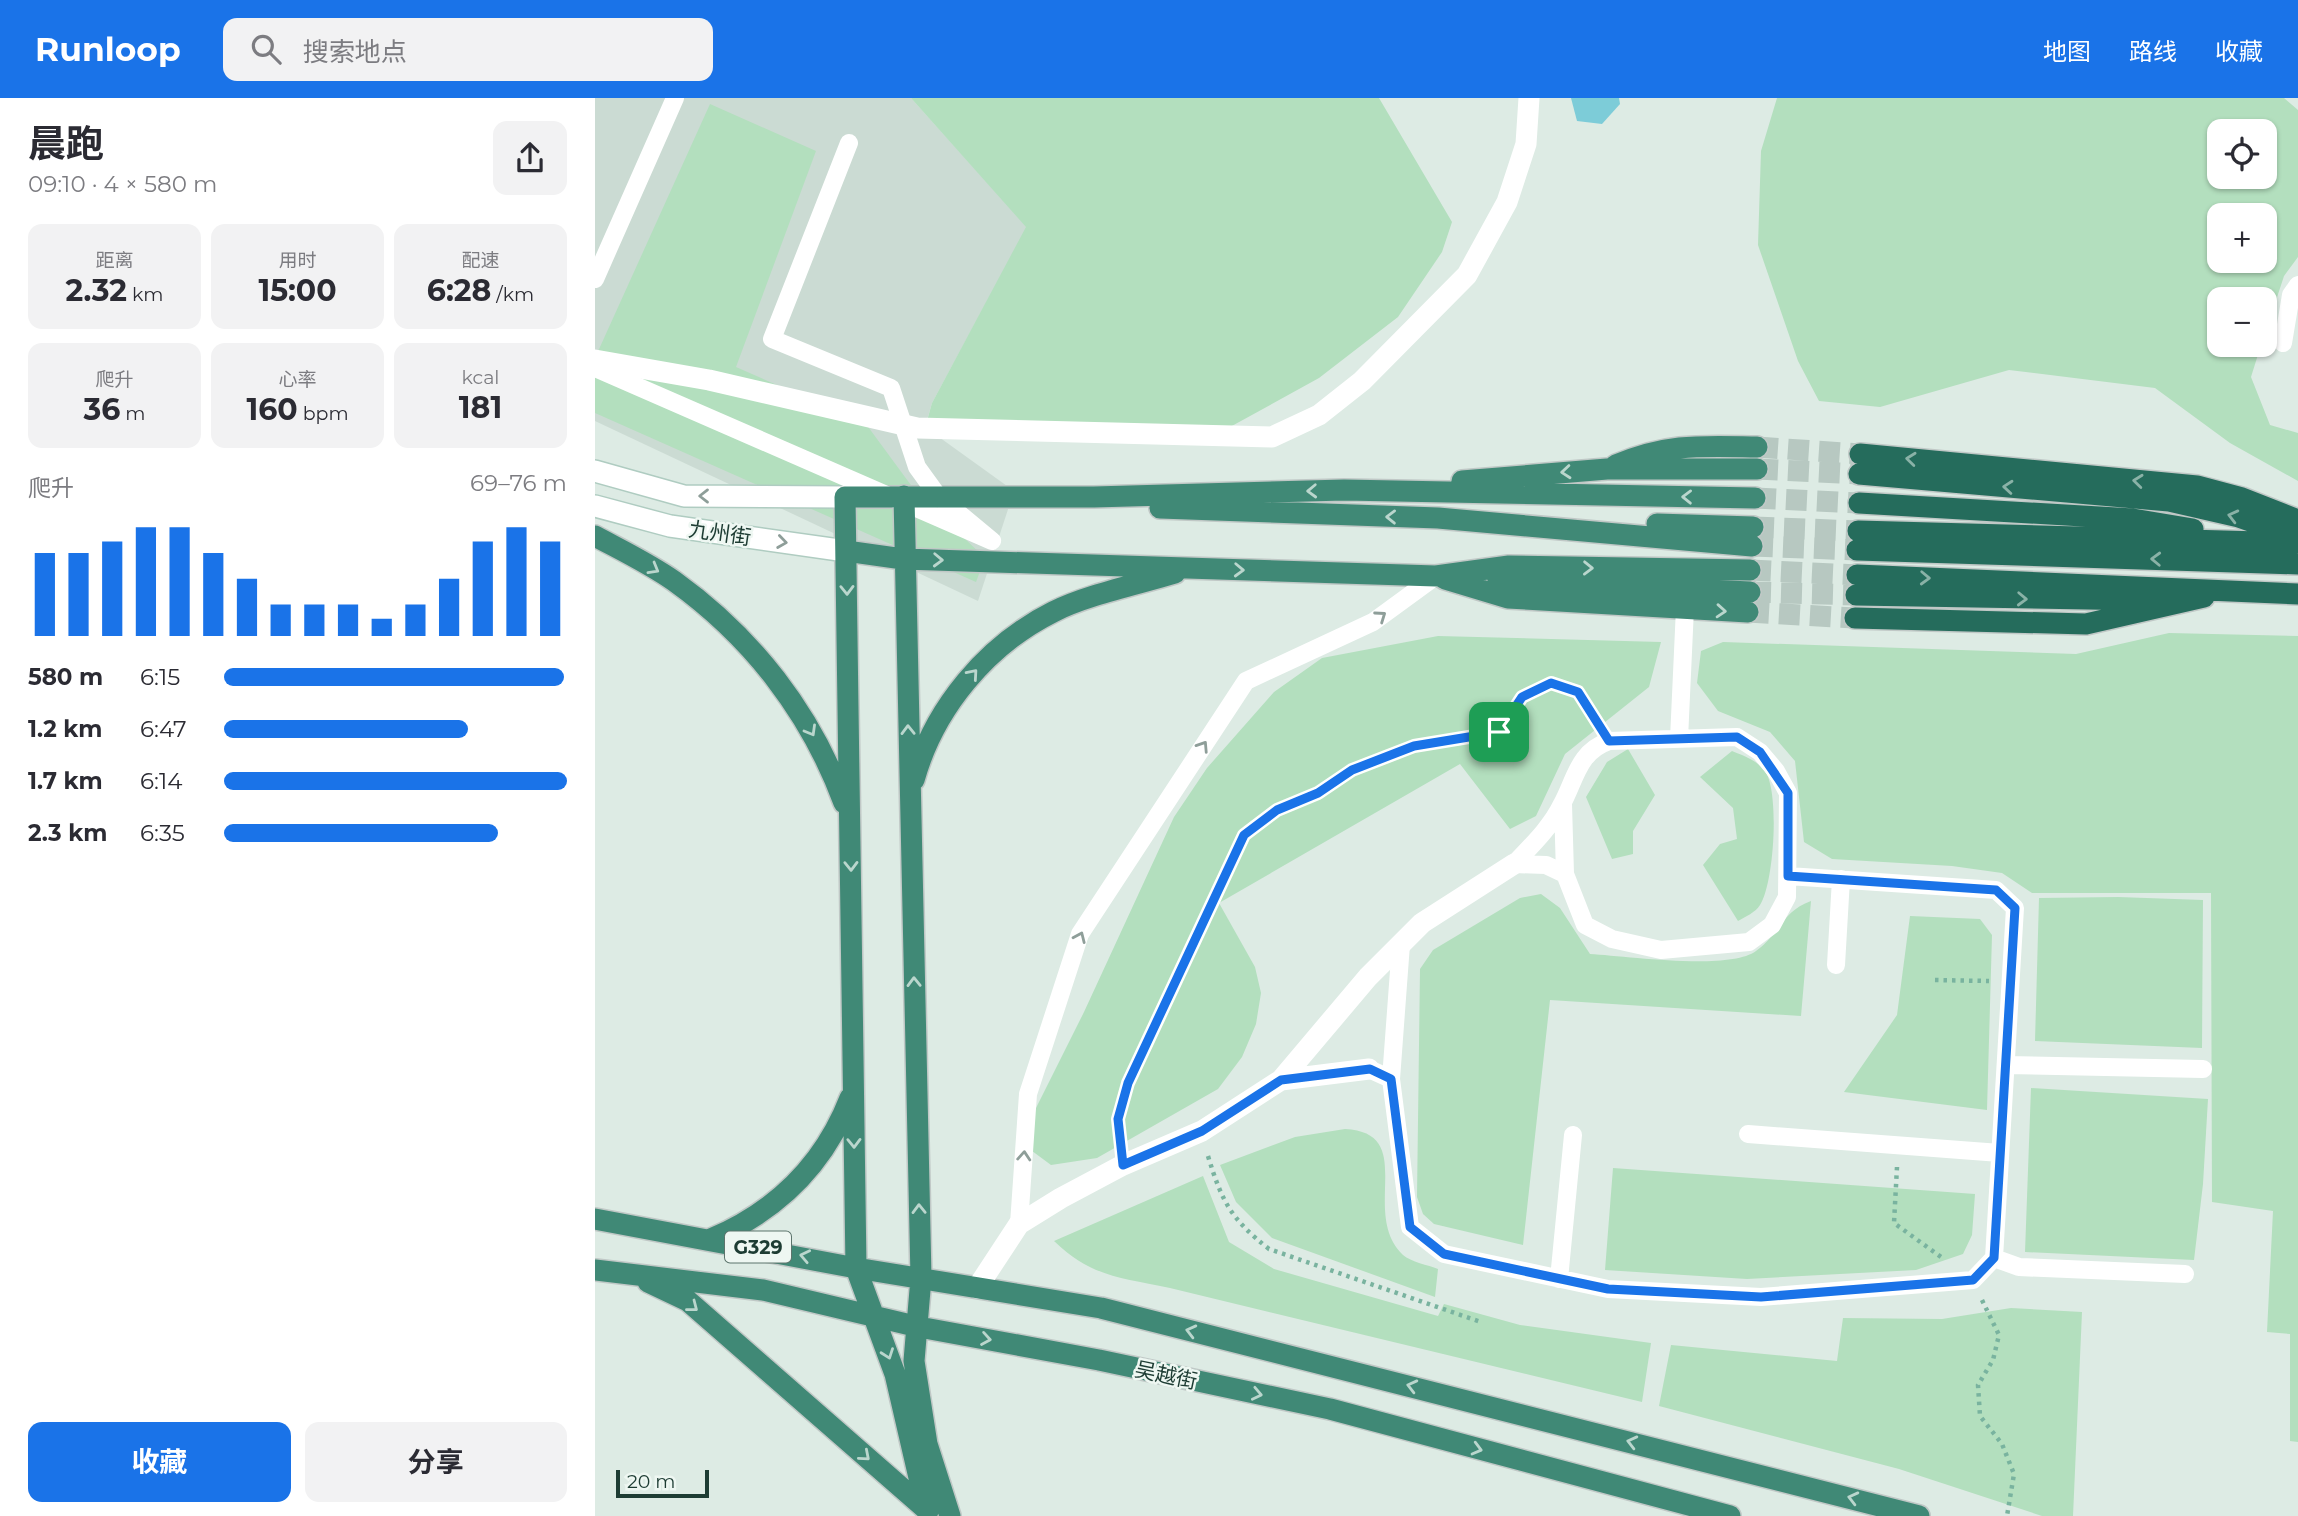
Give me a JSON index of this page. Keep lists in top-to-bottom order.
{
  "streets": {
    "highway": ["G329", "吴越街"],
    "street": ["九州街"]
  },
  "scale_bar": "20 m",
  "page": {
    "header": "Runloop",
    "search": "搜索地点",
    "nav": ["地图", "路线", "收藏"],
    "heading": ["晨跑", "09:10 · 4 × 580 m"],
    "map_buttons": ["+", "−"],
    "stats": [
      ["距离", "2.32 km"],
      ["用时", "15:00"],
      ["配速", "6:28 /km"],
      ["爬升", "36 m"],
      ["心率", "160 bpm"],
      ["kcal", "181"]
    ],
    "chart": ["爬升", "69–76 m"],
    "list": [
      {
        "name": "580 m",
        "note": "6:15"
      },
      {
        "name": "1.2 km",
        "note": "6:47"
      },
      {
        "name": "1.7 km",
        "note": "6:14"
      },
      {
        "name": "2.3 km",
        "note": "6:35"
      }
    ],
    "buttons": ["收藏", "分享"],
    "scale": "20 m"
  }
}
